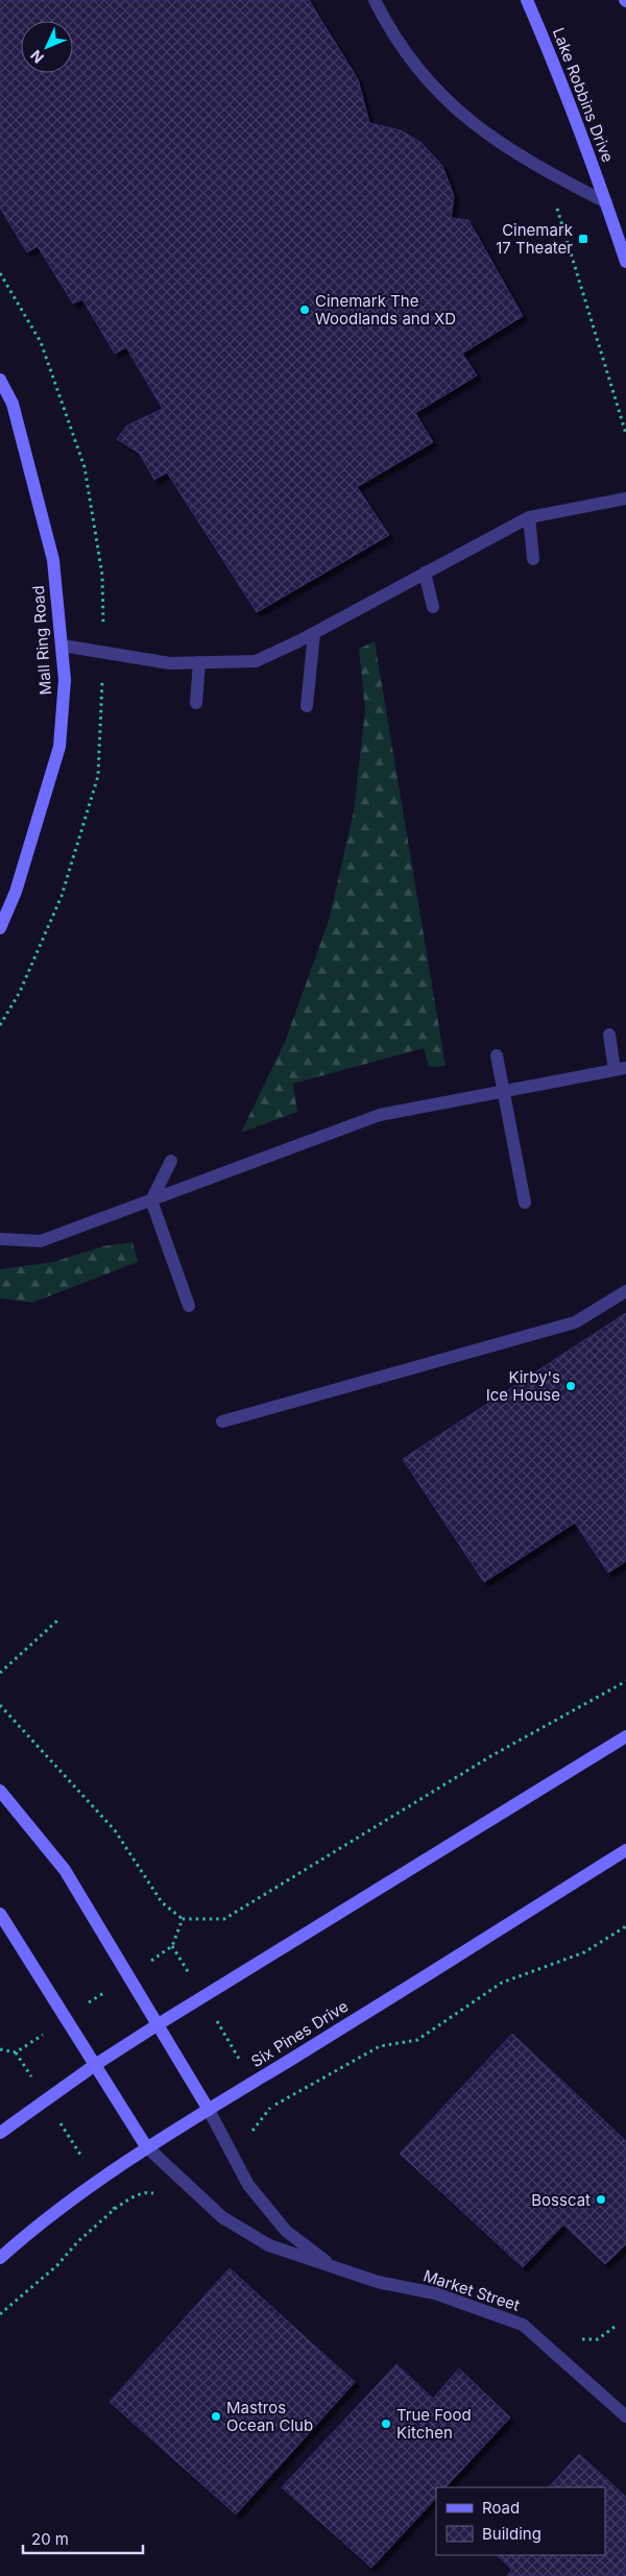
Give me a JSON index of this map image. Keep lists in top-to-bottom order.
{
  "streets": {
    "street": ["Lake Robbins Drive", "Mall Ring Road", "Six Pines Drive"],
    "lane": ["Market Street"]
  },
  "crossings": [
    ["Six Pines Drive", "Market Street"]
  ],
  "places": {
    "transit": ["Cinemark 17 Theater"],
    "other": [
      "Cinemark The Woodlands and XD",
      "Kirby's Ice House",
      "Bosscat",
      "Mastros Ocean Club",
      "True Food Kitchen"
    ]
  },
  "legend": ["Road", "Building"],
  "scale_bar": "20 m",
  "north": "bottom left"
}
